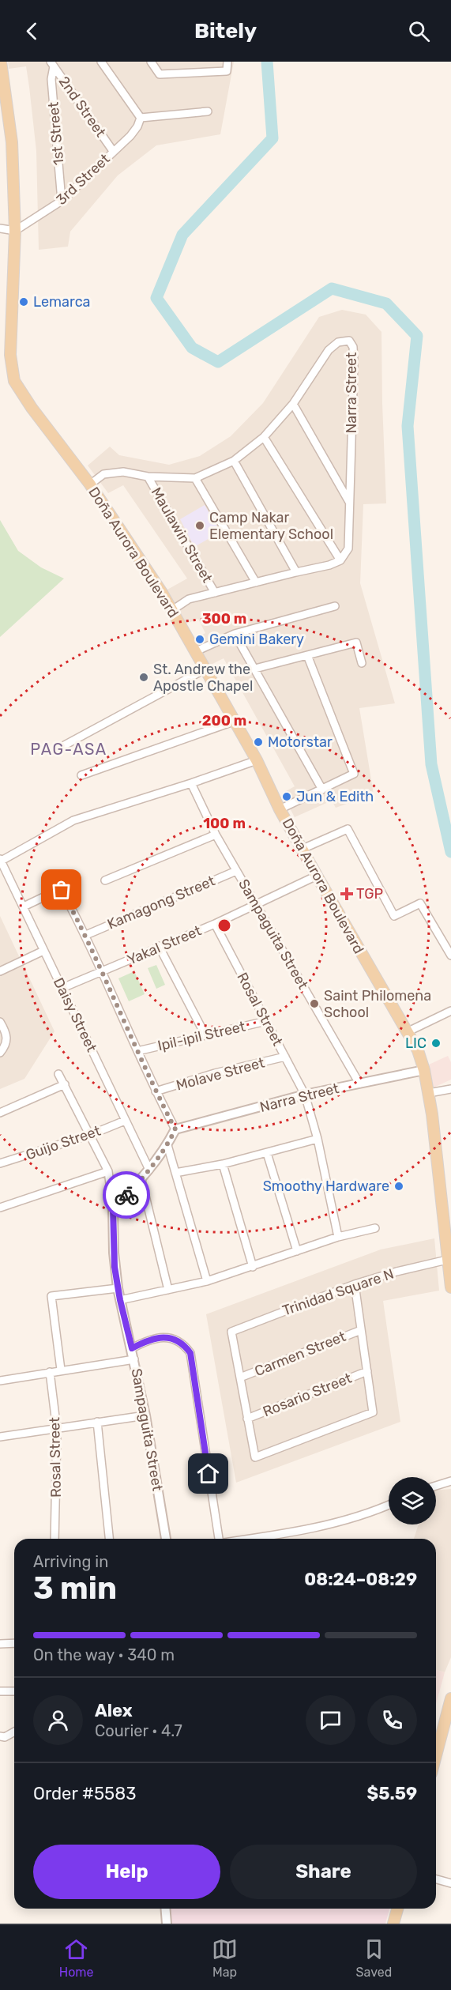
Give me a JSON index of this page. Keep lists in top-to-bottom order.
{
  "streets": {
    "main road": ["Doña Aurora Boulevard"],
    "street": [
      "2nd Street",
      "1st Street",
      "3rd Street",
      "Narra Street",
      "Maulawin Street",
      "Kamagong Street",
      "Sampaguita Street",
      "Yakal Street",
      "Rosal Street",
      "Daisy Street",
      "Ipil-ipil Street",
      "Molave Street",
      "Guijo Street",
      "Trinidad Square N",
      "Carmen Street",
      "Rosario Street"
    ]
  },
  "crossings": [
    ["2nd Street", "1st Street"],
    ["2nd Street", "3rd Street"],
    ["1st Street", "3rd Street"],
    ["3rd Street", "Doña Aurora Boulevard"],
    ["Narra Street", "Maulawin Street"],
    ["Narra Street", "Doña Aurora Boulevard"],
    ["Narra Street", "Sampaguita Street"],
    ["Narra Street", "Rosal Street"],
    ["Doña Aurora Boulevard", "Yakal Street"],
    ["Doña Aurora Boulevard", "Trinidad Square N"],
    ["Kamagong Street", "Sampaguita Street"],
    ["Sampaguita Street", "Yakal Street"],
    ["Sampaguita Street", "Guijo Street"],
    ["Yakal Street", "Rosal Street"],
    ["Yakal Street", "Daisy Street"],
    ["Rosal Street", "Ipil-ipil Street"],
    ["Rosal Street", "Molave Street"],
    ["Daisy Street", "Guijo Street"],
    ["Trinidad Square N", "Carmen Street"]
  ],
  "districts": ["PAG-ASA"],
  "places": {
    "other": [
      "Lemarca",
      "Camp Nakar Elementary School",
      "Gemini Bakery",
      "St. Andrew the Apostle Chapel",
      "Motorstar",
      "Jun & Edith",
      "Saint Philomena School",
      "LIC",
      "Smoothy Hardware"
    ],
    "health": ["TGP"]
  },
  "page": {
    "header": "Bitely",
    "heading": ["3 min", "Arriving in", "08:24–08:29"],
    "panel": [
      "Alex",
      "Courier · 4.7",
      "Order #5583",
      "$5.59"
    ],
    "bar": "On the way · 340 m",
    "buttons": ["Help", "Share"],
    "tabs": ["Home", "Map", "Saved"]
  },
  "rings": ["300 m", "200 m", "100 m"]
}
